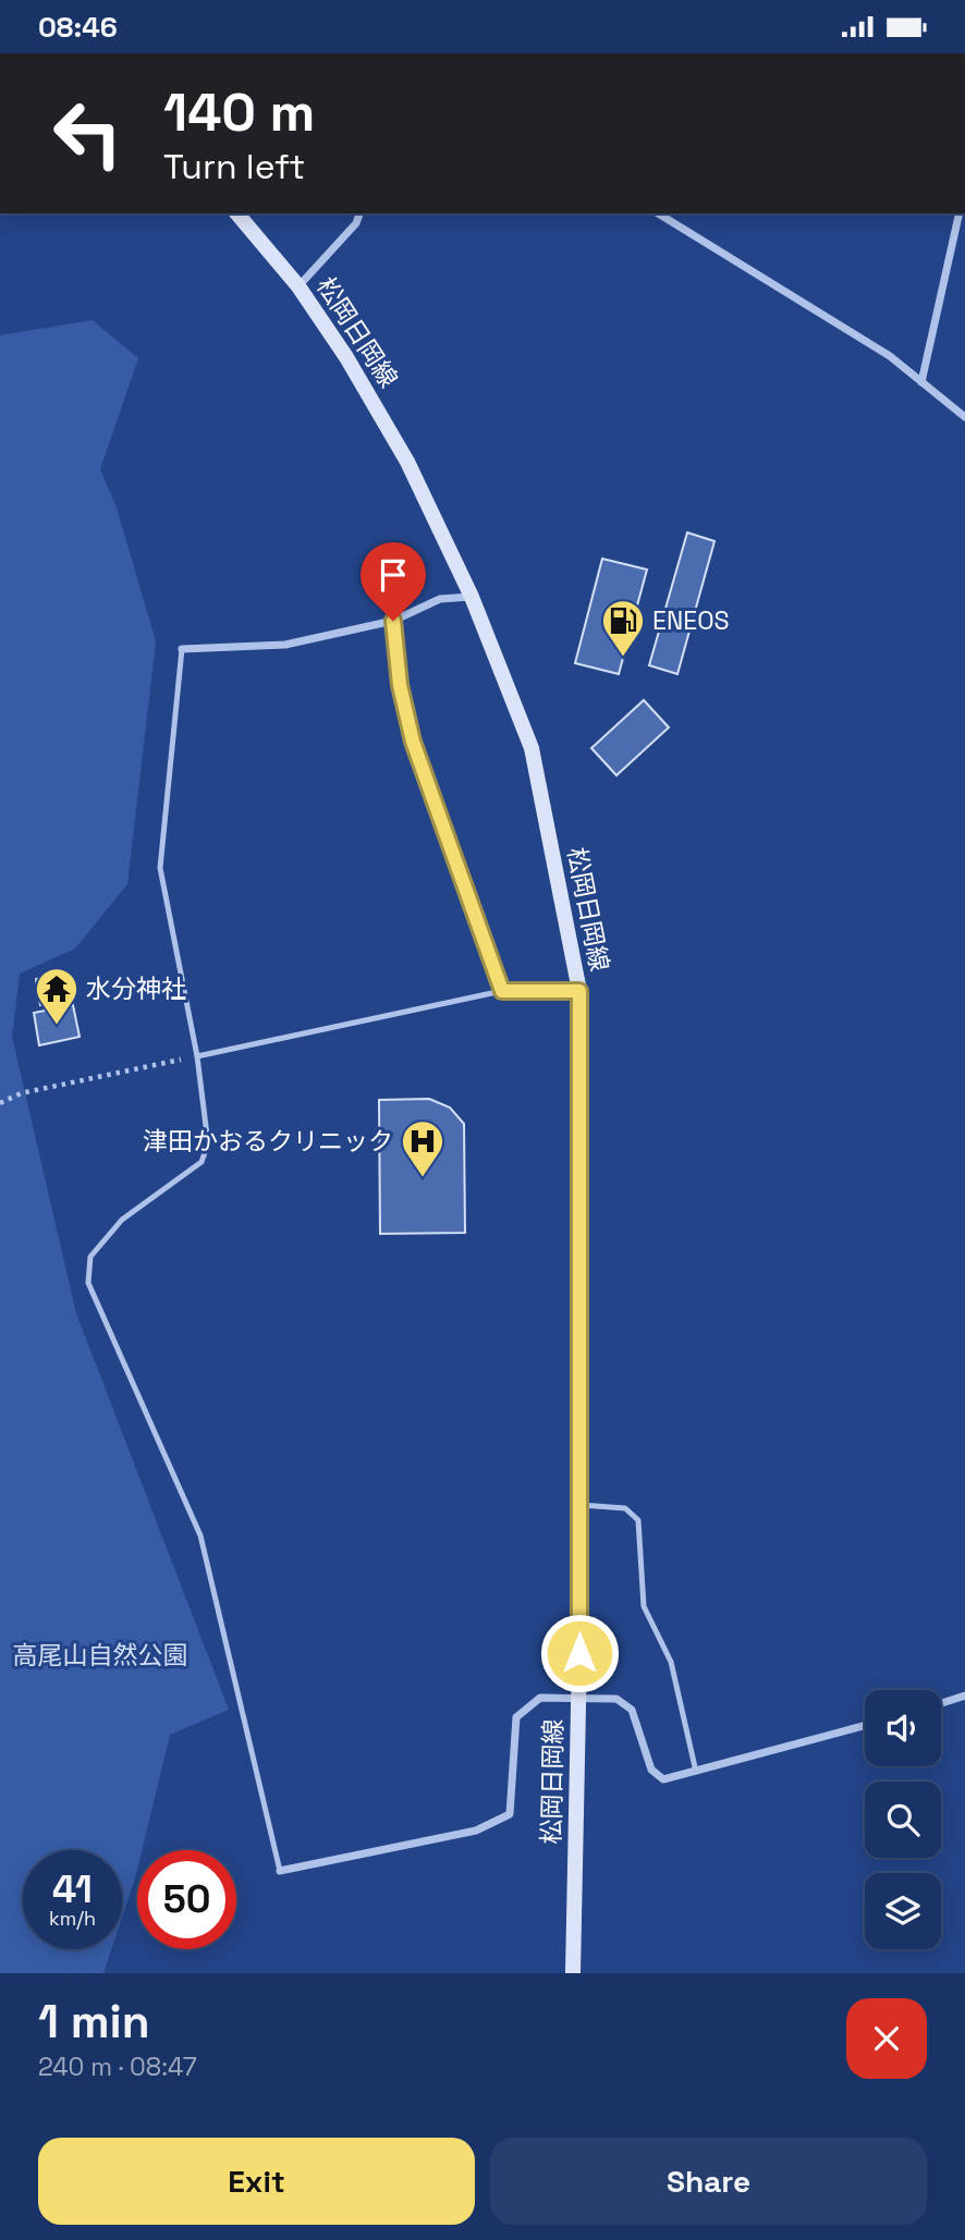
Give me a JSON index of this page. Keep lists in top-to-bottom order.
{
  "streets": {
    "main road": ["松岡日岡線"]
  },
  "parks": ["高尾山自然公園"],
  "places": {
    "fuel station": ["ENEOS"],
    "temple": ["水分神社"],
    "hospital": ["津田かおるクリニック"]
  },
  "page": {
    "status": "08:46",
    "turn": ["140 m", "Turn left"],
    "speed": "41 km/h",
    "limit": "50",
    "heading": ["1 min", "240 m · 08:47"],
    "buttons": ["Exit", "Share"]
  }
}
